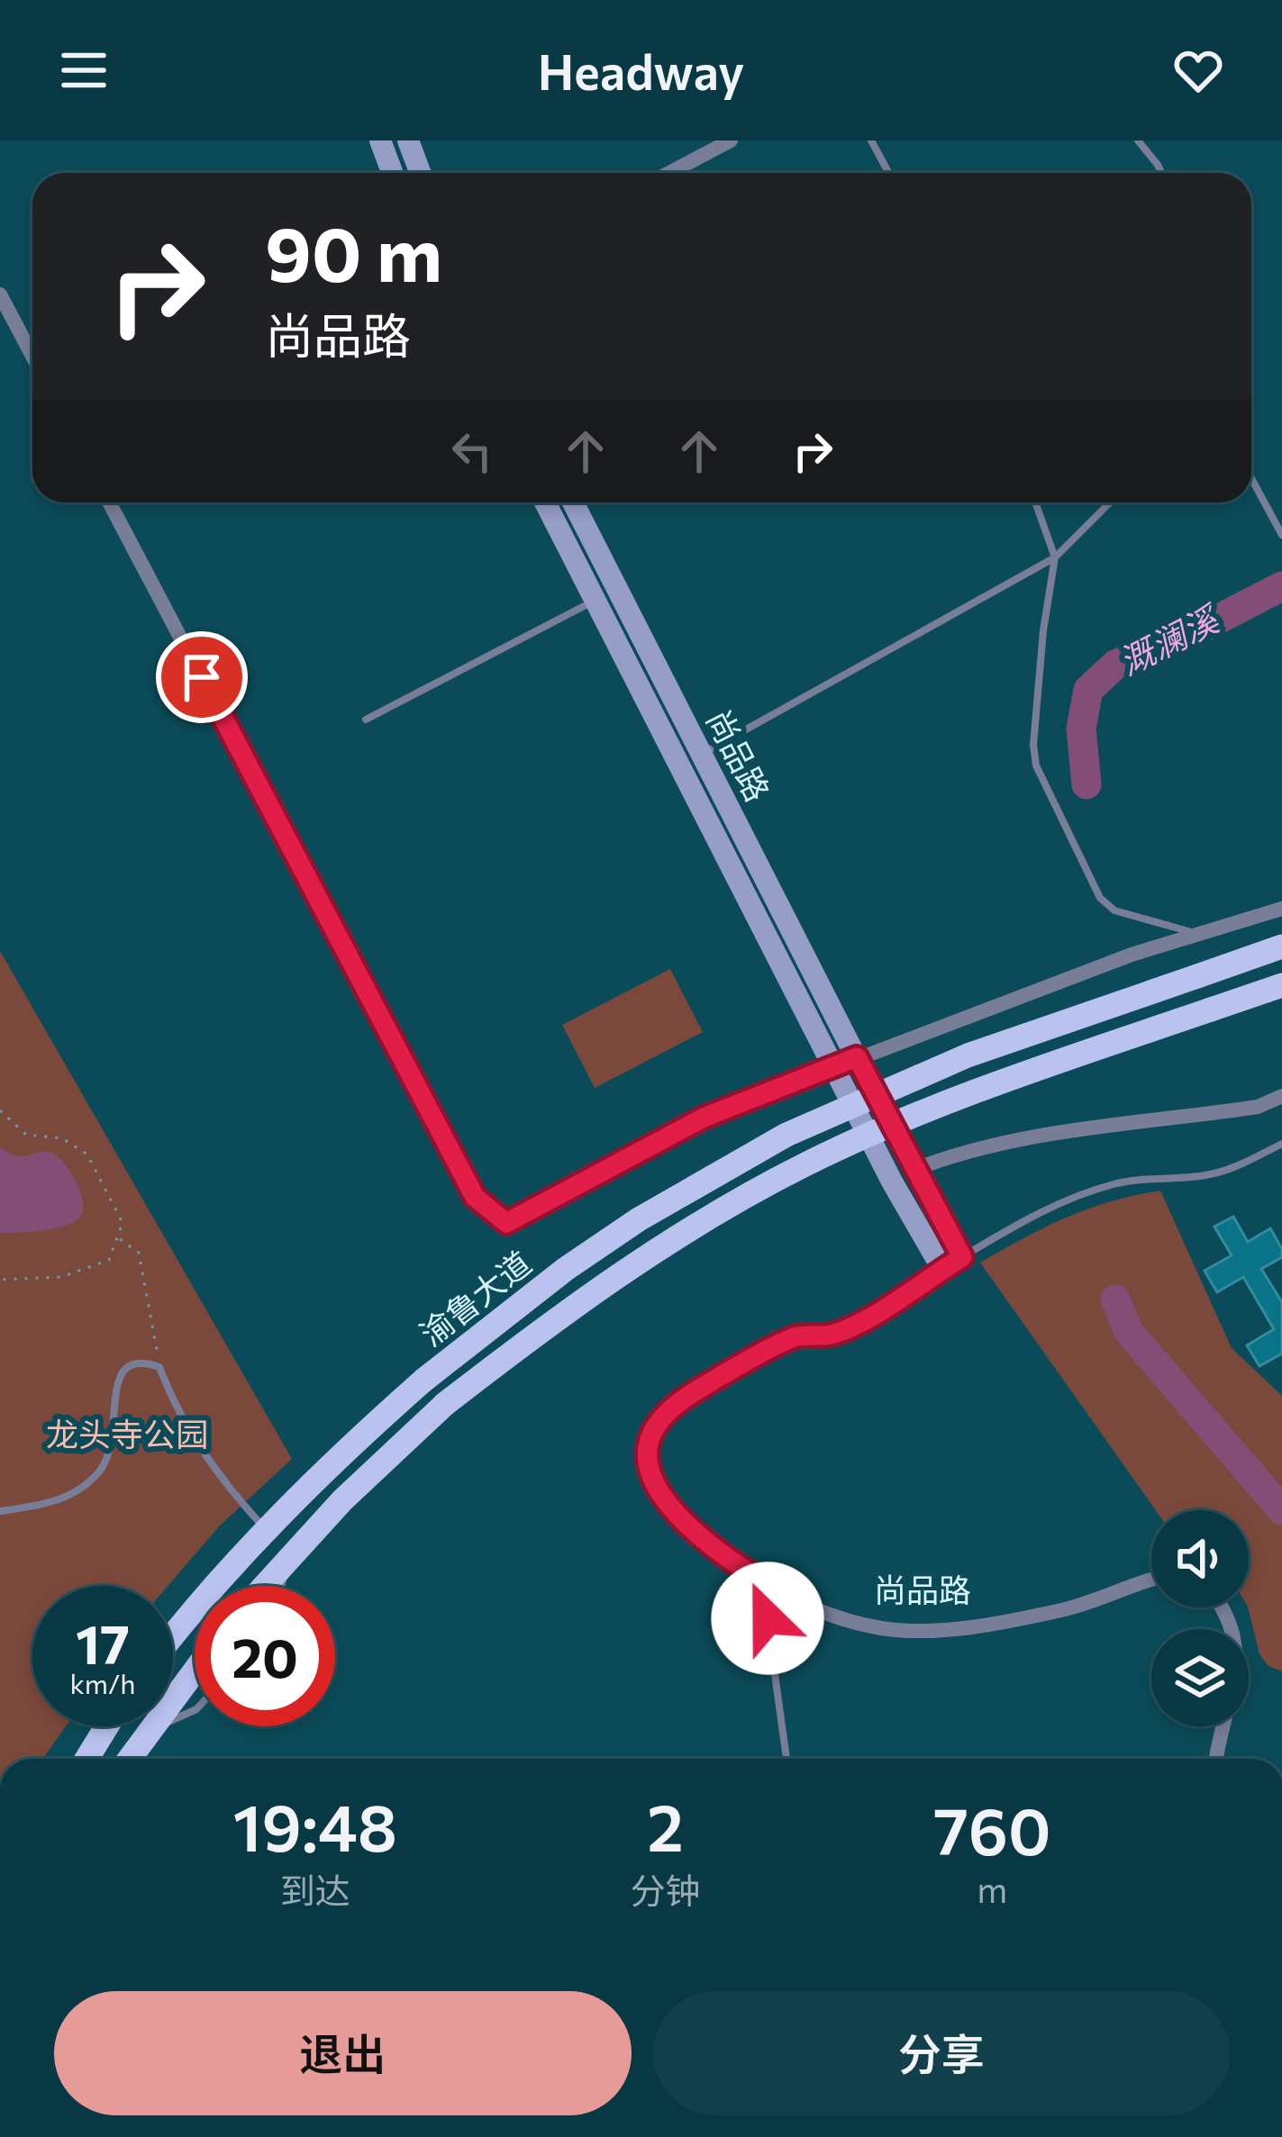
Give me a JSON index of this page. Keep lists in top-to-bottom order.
{
  "streets": {
    "highway": ["渝鲁大道"],
    "main road": ["尚品路"]
  },
  "water": ["溉澜溪"],
  "parks": ["龙头寺公园"],
  "page": {
    "header": "Headway",
    "turn": ["90 m", "尚品路"],
    "speed": "17 km/h",
    "limit": "20",
    "eta": [
      "19:48",
      "到达",
      "2",
      "分钟",
      "760",
      "m"
    ],
    "buttons": ["退出", "分享"]
  }
}
